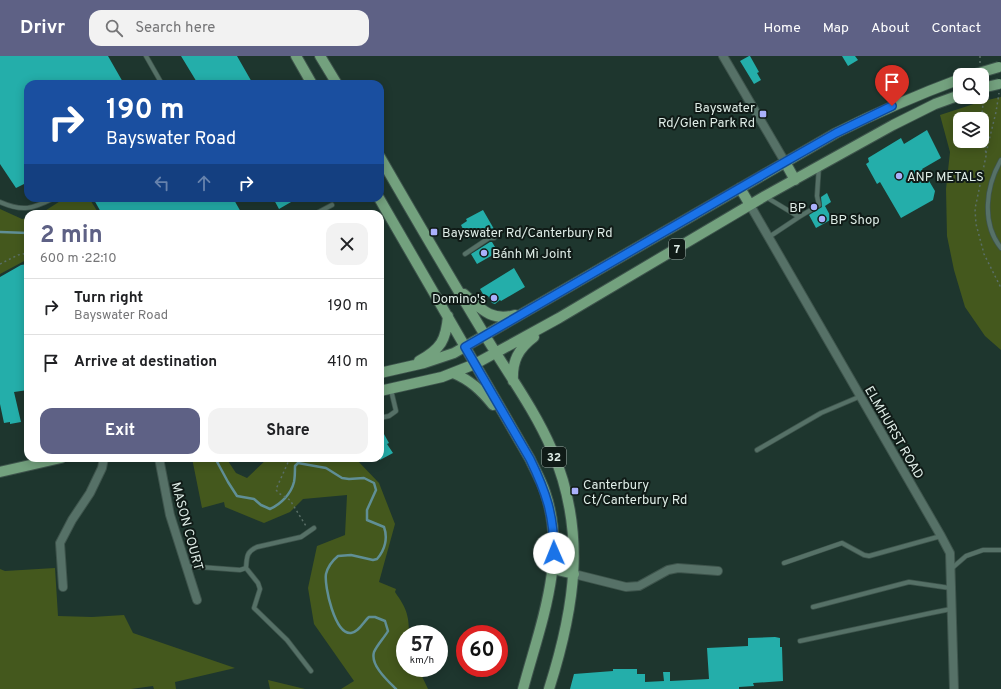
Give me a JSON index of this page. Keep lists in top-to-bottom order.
{
  "streets": {
    "main road": ["7", "32"],
    "street": ["ELMHURST ROAD", "MASON COURT"]
  },
  "crossings": [
    ["7", "ELMHURST ROAD"],
    ["7", "32"]
  ],
  "places": {
    "transit": ["Bayswater Rd/Glen Park Rd", "Bayswater Rd/Canterbury Rd", "Canterbury Ct/Canterbury Rd"],
    "other": [
      "ANP METALS",
      "BP",
      "BP Shop",
      "Bánh Mì Joint",
      "Domino's"
    ]
  },
  "page": {
    "header": "Drivr",
    "search": "Search here",
    "nav": [
      "Home",
      "Map",
      "About",
      "Contact"
    ],
    "turn": ["190 m", "Bayswater Road"],
    "heading": ["2 min", "600 m · 22:10"],
    "list": [
      {
        "name": "Turn right",
        "note": "Bayswater Road",
        "value": "190 m"
      },
      {
        "name": "Arrive at destination",
        "value": "410 m"
      }
    ],
    "buttons": ["Exit", "Share"],
    "speed": "57 km/h",
    "limit": "60"
  }
}
